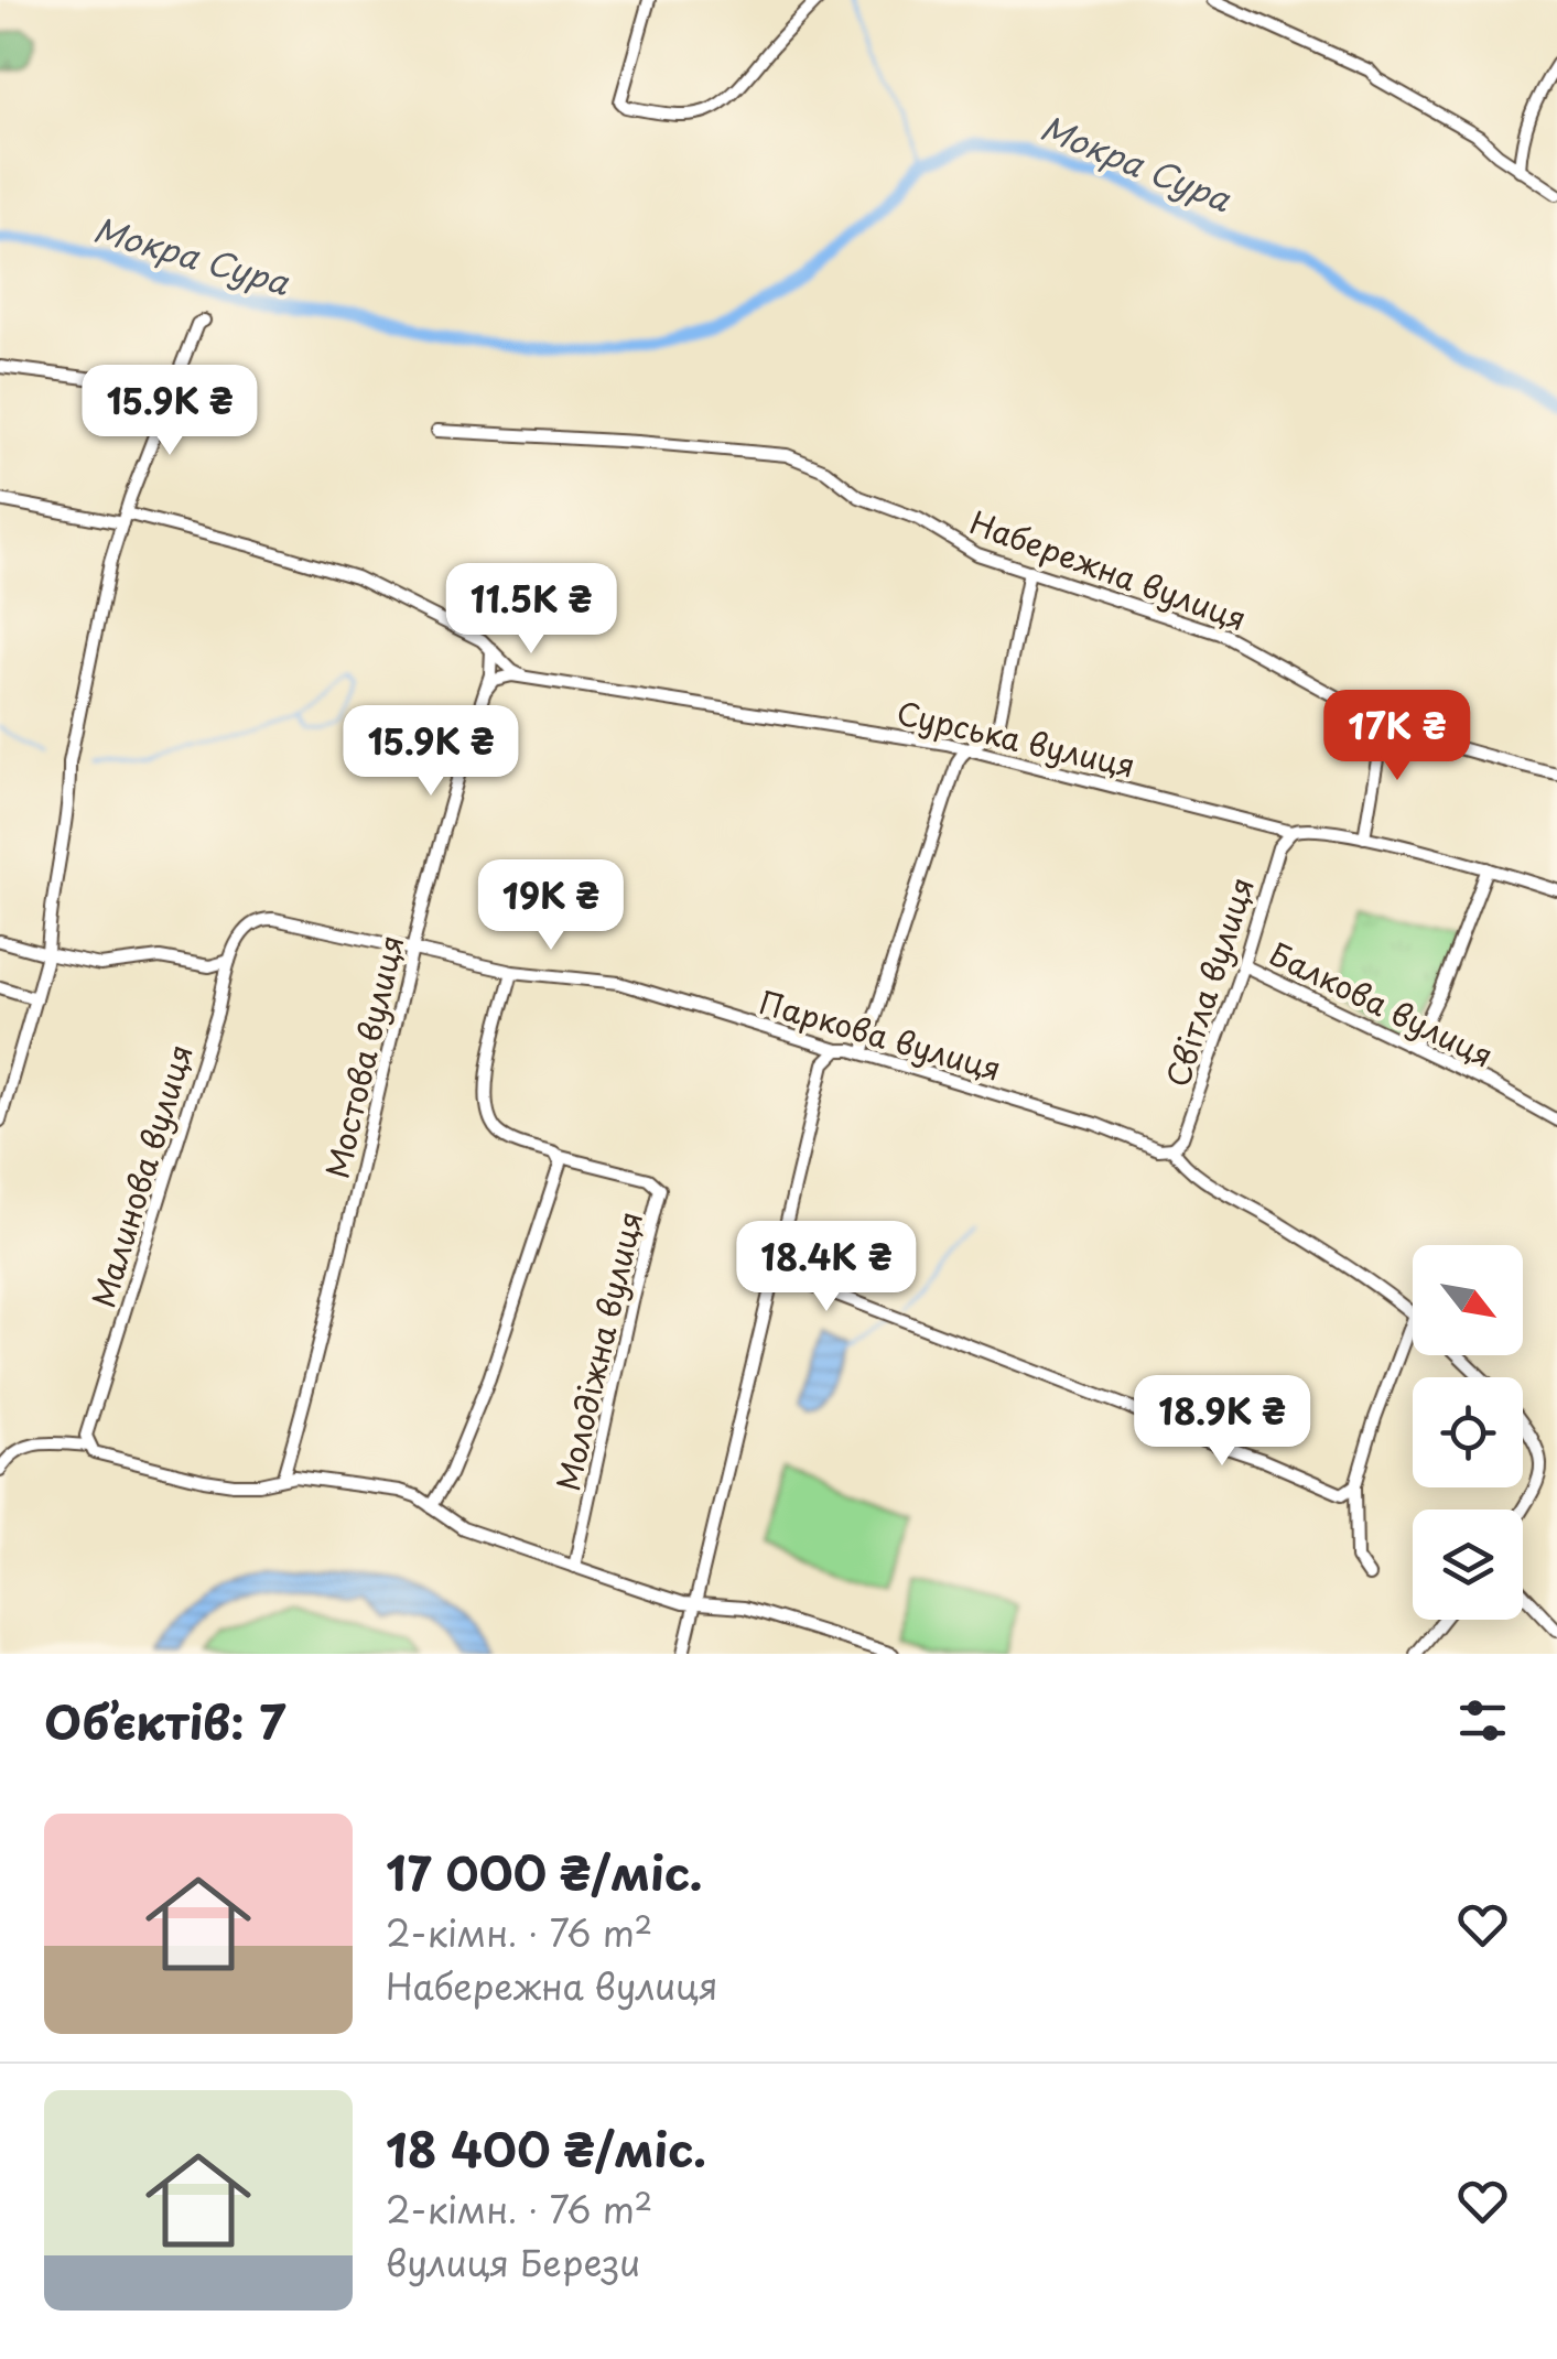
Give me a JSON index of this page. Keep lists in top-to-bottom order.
{
  "streets": {
    "street": [
      "Набережна вулиця",
      "Сурська вулиця",
      "Світла вулиця",
      "Балкова вулиця",
      "Паркова вулиця",
      "Мостова вулиця",
      "Малинова вулиця",
      "Молодіжна вулиця"
    ]
  },
  "crossings": [
    ["Сурська вулиця", "Світла вулиця"],
    ["Сурська вулиця", "Мостова вулиця"],
    ["Світла вулиця", "Балкова вулиця"],
    ["Світла вулиця", "Паркова вулиця"],
    ["Паркова вулиця", "Мостова вулиця"],
    ["Паркова вулиця", "Малинова вулиця"]
  ],
  "water": ["Мокра Сура"],
  "north": "bottom right",
  "page": {
    "price": [
      "15.9K ₴",
      "11.5K ₴",
      "17K ₴",
      "15.9K ₴",
      "19K ₴",
      "18.4K ₴",
      "18.9K ₴"
    ],
    "heading": "Об’єктів: 7",
    "list": [
      {
        "name": "17 000 ₴/міс.",
        "note": "2-кімн. · 76 m² · Набережна вулиця"
      },
      {
        "name": "18 400 ₴/міс.",
        "note": "2-кімн. · 76 m² · вулиця Берези"
      }
    ]
  }
}
